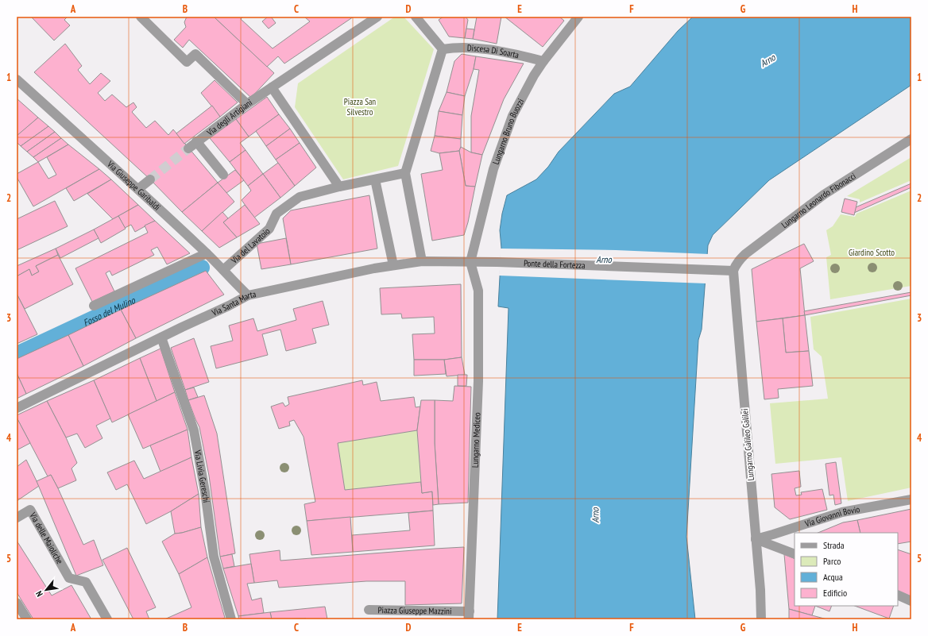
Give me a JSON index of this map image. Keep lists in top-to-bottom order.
{
  "streets": {
    "street": [
      "Discesa Di Soarta",
      "Via degli Artigiani",
      "Lungarno Bruno Buozzi",
      "Via Giuseppe Garibaldi",
      "Lungarno Leonardo Fibonacci",
      "Via del Lavatoio",
      "Ponte della Fortezza",
      "Via Santa Marta",
      "Lungarno Mediceo",
      "Lungarno Galileo Galilei",
      "Via Livia Gereschi",
      "Via Giovanni Bovio",
      "Via delle Maioliche",
      "Piazza Giuseppe Mazzini"
    ]
  },
  "crossings": [
    ["Discesa Di Soarta", "Lungarno Bruno Buozzi"],
    ["Lungarno Bruno Buozzi", "Ponte della Fortezza"],
    ["Lungarno Bruno Buozzi", "Via Santa Marta"],
    ["Lungarno Bruno Buozzi", "Lungarno Mediceo"],
    ["Via Giuseppe Garibaldi", "Via del Lavatoio"],
    ["Via Giuseppe Garibaldi", "Via Santa Marta"],
    ["Lungarno Leonardo Fibonacci", "Ponte della Fortezza"],
    ["Lungarno Leonardo Fibonacci", "Lungarno Galileo Galilei"],
    ["Ponte della Fortezza", "Via Santa Marta"],
    ["Ponte della Fortezza", "Lungarno Mediceo"],
    ["Ponte della Fortezza", "Lungarno Galileo Galilei"],
    ["Via Santa Marta", "Lungarno Mediceo"],
    ["Via Santa Marta", "Via Livia Gereschi"],
    ["Lungarno Mediceo", "Piazza Giuseppe Mazzini"],
    ["Lungarno Galileo Galilei", "Via Giovanni Bovio"]
  ],
  "water": ["Arno", "Fosso del Mulino"],
  "parks": ["Piazza San Silvestro", "Giardino Scotto"],
  "legend": [
    "Strada",
    "Parco",
    "Acqua",
    "Edificio"
  ],
  "north": "bottom left",
  "grid": {
    "columns": [
      "A",
      "B",
      "C",
      "D",
      "E",
      "F",
      "G",
      "H"
    ],
    "rows": [
      "1",
      "2",
      "3",
      "4",
      "5"
    ]
  }
}
